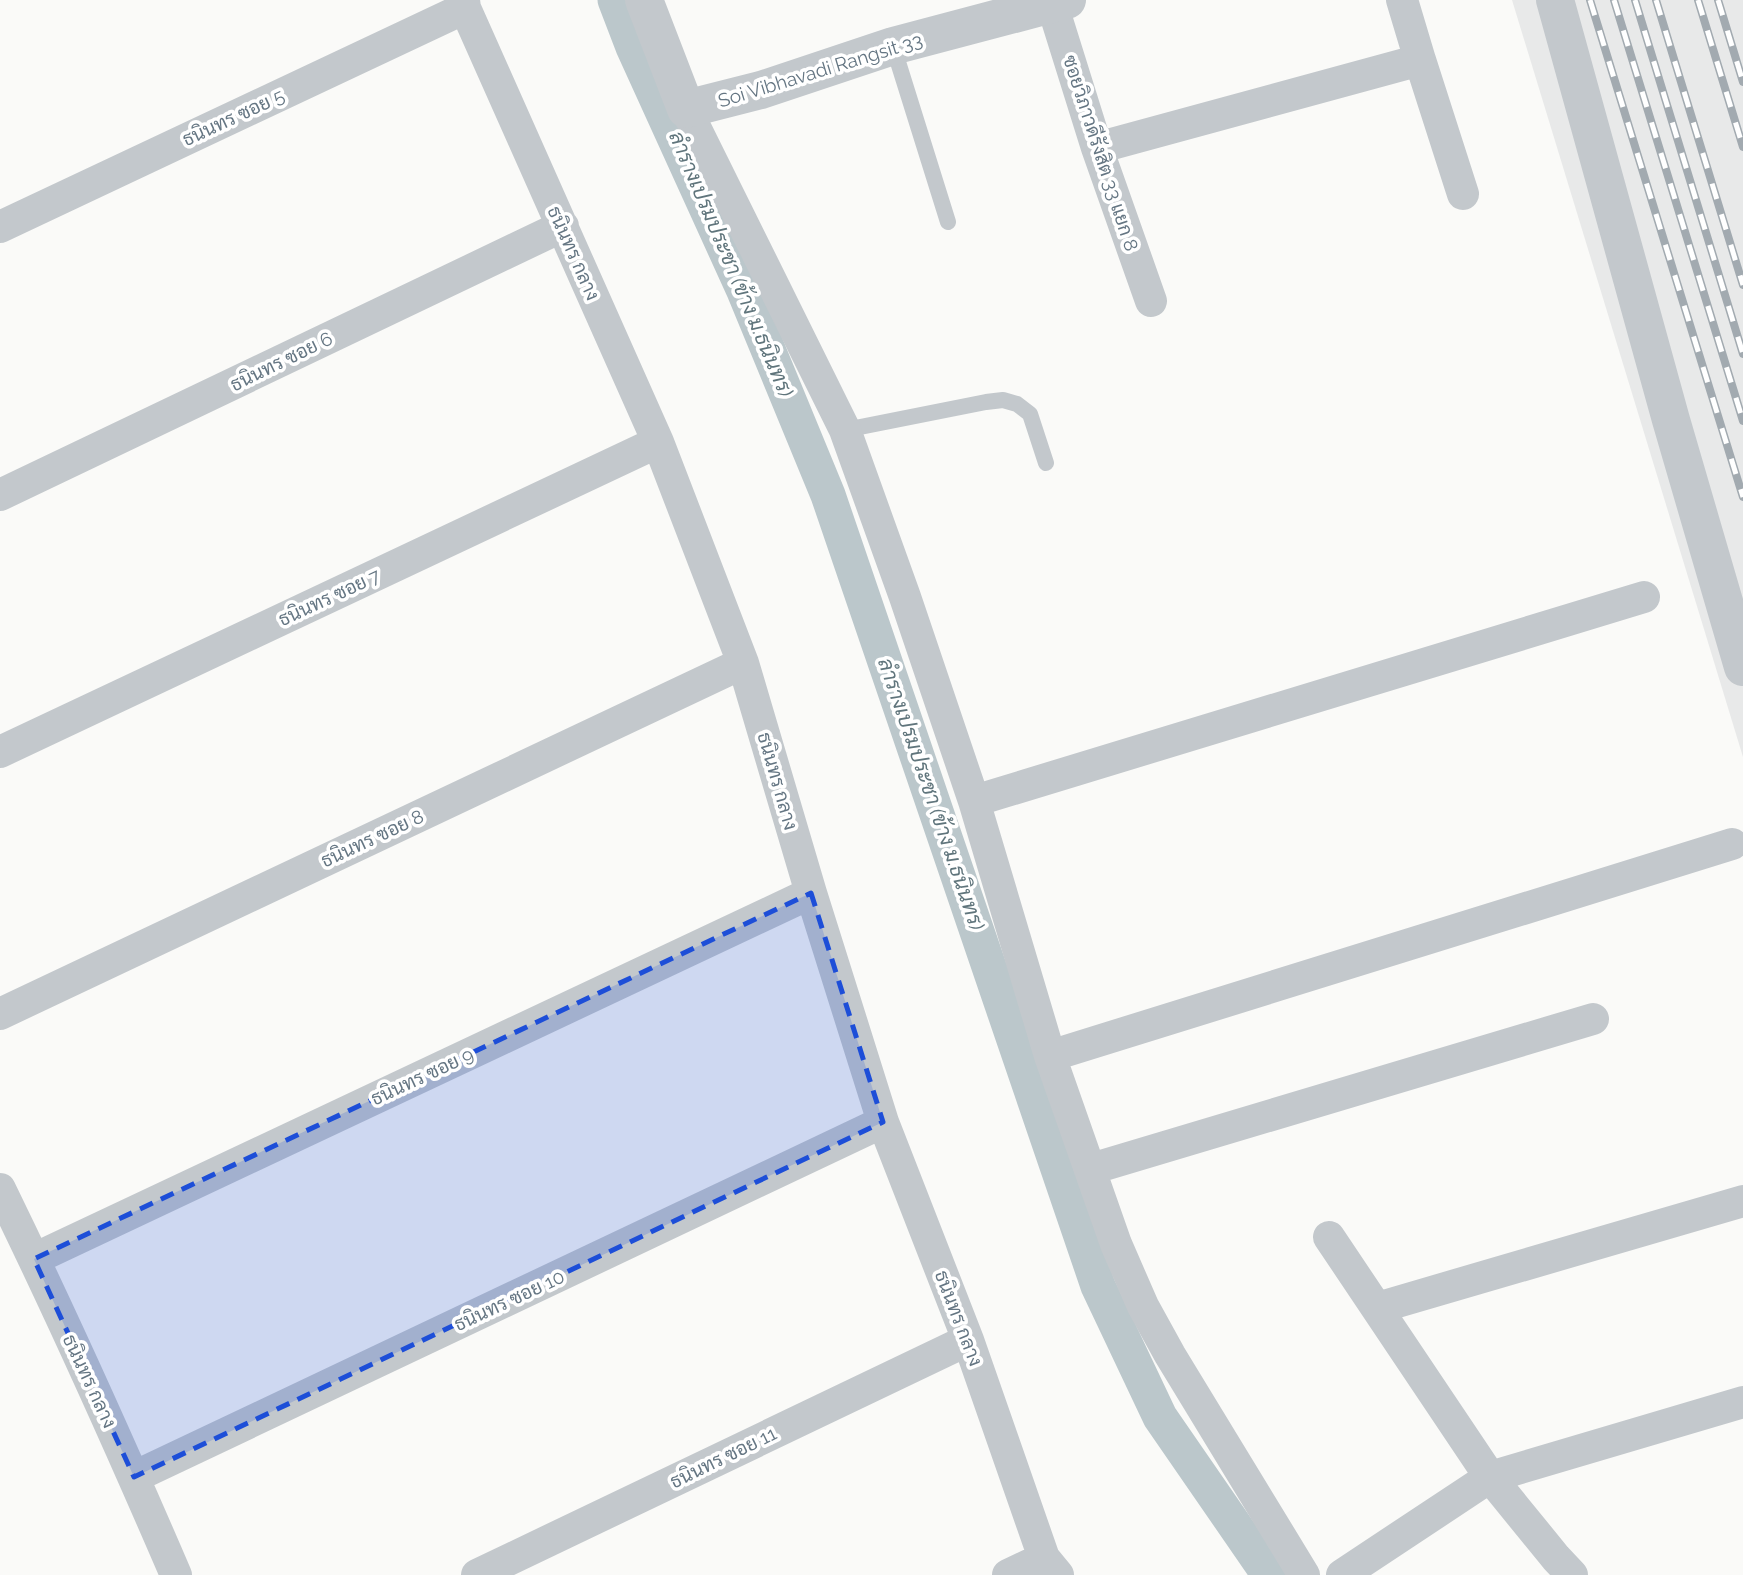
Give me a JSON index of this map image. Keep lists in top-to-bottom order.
{
  "streets": {
    "street": [
      "Soi Vibhavadi Rangsit 33",
      "ธนินทร ซอย 5",
      "ซอยวิภาวดีรังสิต 33 แยก 8",
      "ธนินทร กลาง",
      "ธนินทร ซอย 6",
      "ธนินทร ซอย 7",
      "ธนินทร ซอย 8",
      "ธนินทร ซอย 9",
      "ธนินทร ซอย 10",
      "ธนินทร ซอย 11"
    ]
  },
  "crossings": [
    ["Soi Vibhavadi Rangsit 33", "ซอยวิภาวดีรังสิต 33 แยก 8"],
    ["ธนินทร ซอย 5", "ธนินทร กลาง"],
    ["ธนินทร กลาง", "ธนินทร ซอย 6"],
    ["ธนินทร กลาง", "ธนินทร ซอย 7"],
    ["ธนินทร กลาง", "ธนินทร ซอย 8"],
    ["ธนินทร กลาง", "ธนินทร ซอย 9"],
    ["ธนินทร กลาง", "ธนินทร ซอย 10"],
    ["ธนินทร กลาง", "ธนินทร ซอย 11"]
  ],
  "water": ["ลำรางเปรมประชา (ข้าง ม.ธนินทร)"]
}
